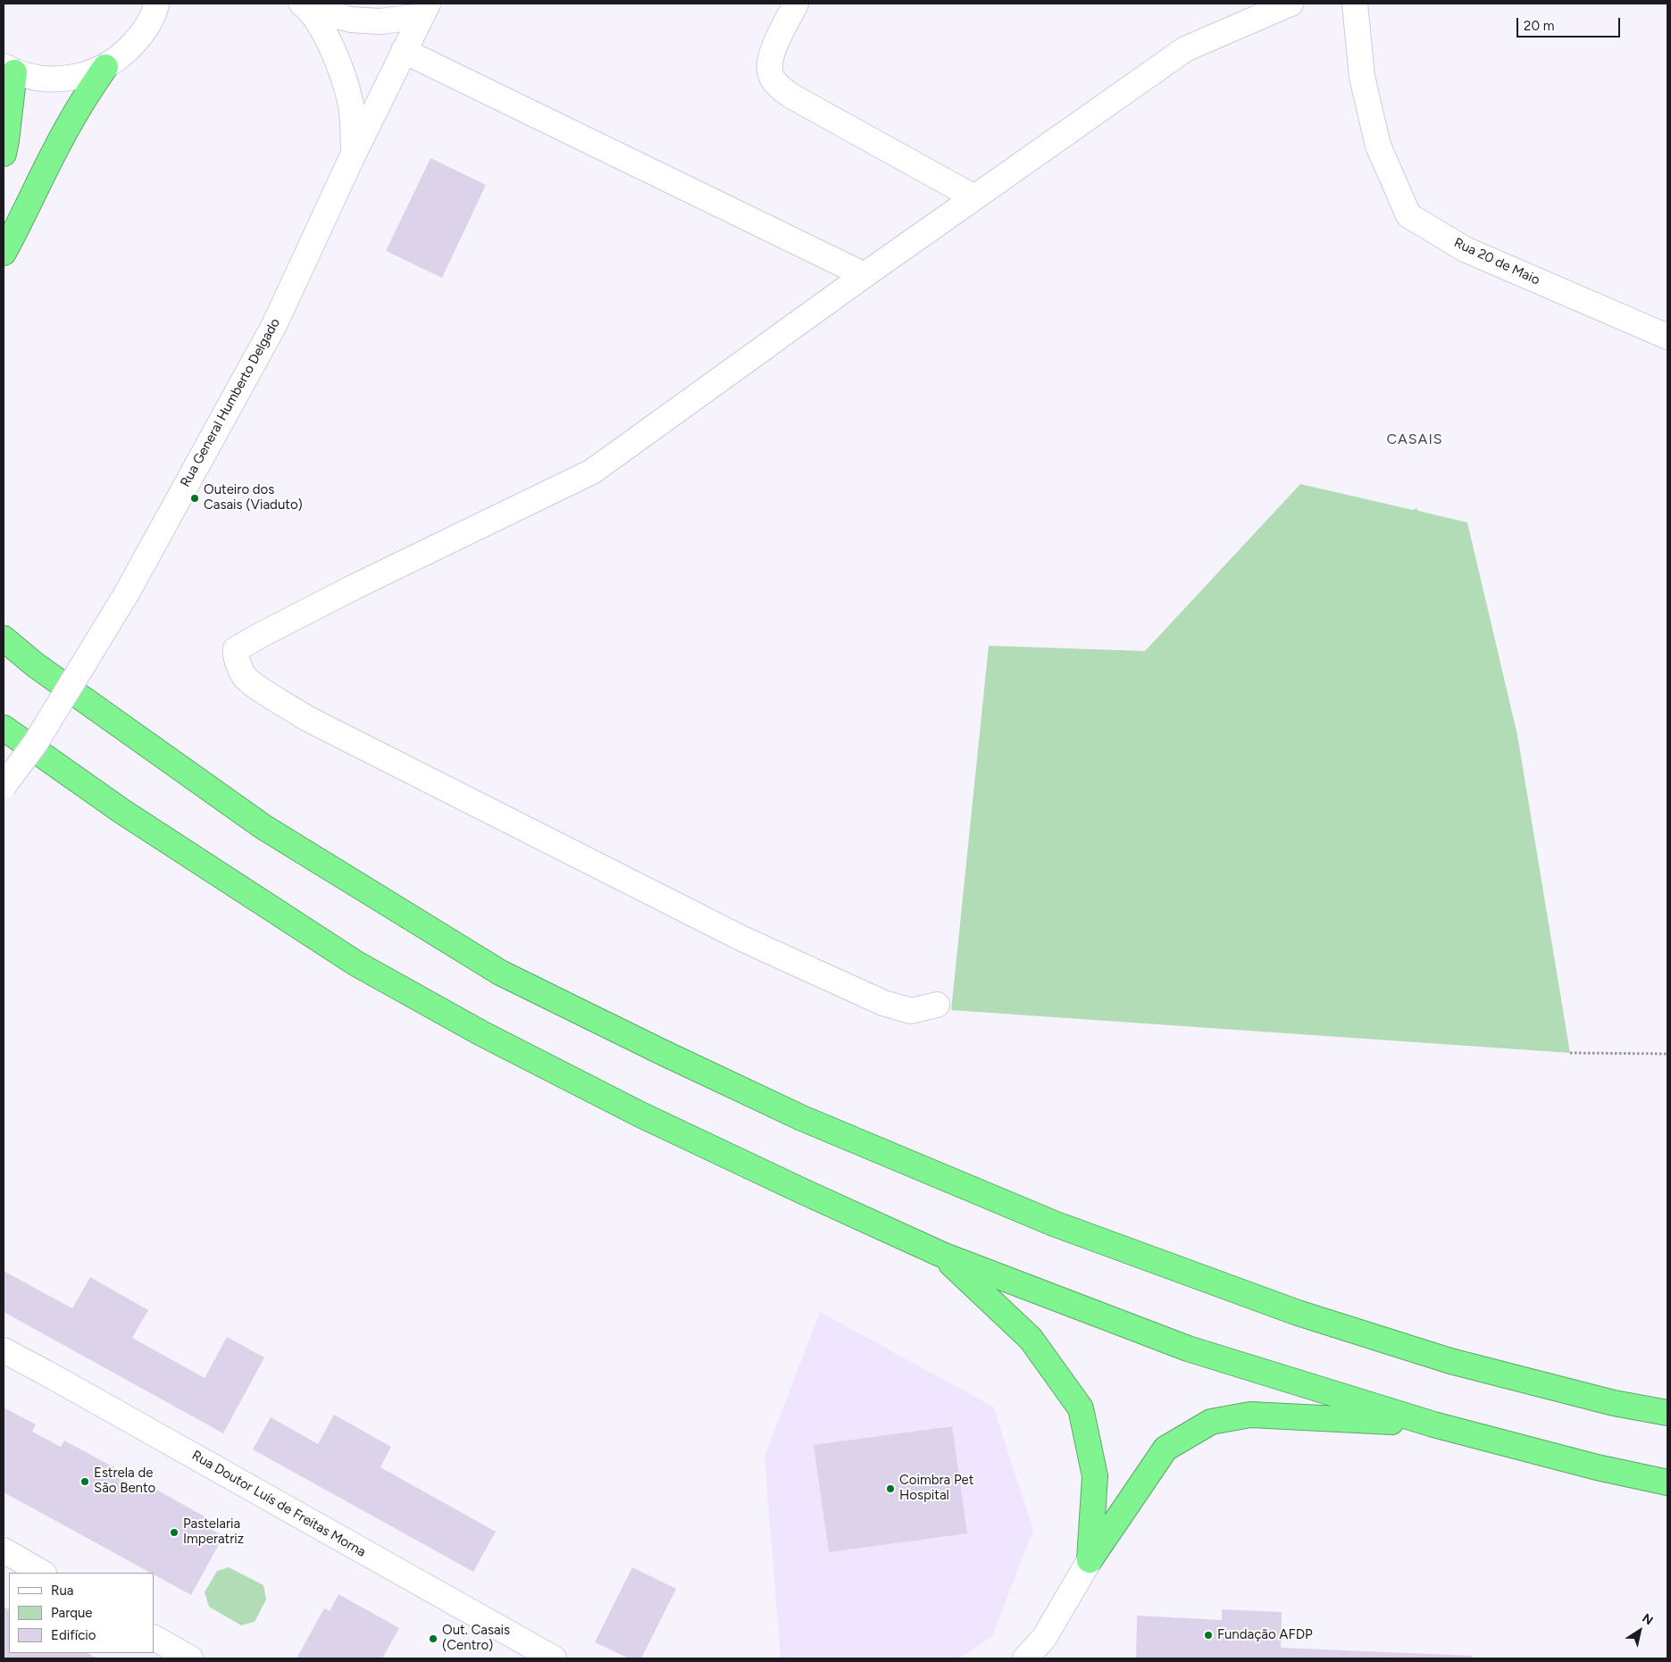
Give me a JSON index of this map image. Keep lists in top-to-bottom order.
{
  "streets": {
    "street": ["Rua 20 de Maio", "Rua General Humberto Delgado", "Rua Doutor Luís de Freitas Morna"]
  },
  "districts": ["CASAIS"],
  "places": [
    "Outeiro dos Casais (Viaduto)",
    "Estrela de São Bento",
    "Coimbra Pet Hospital",
    "Pastelaria Imperatriz",
    "Fundação AFDP",
    "Out. Casais (Centro)"
  ],
  "legend": ["Rua", "Parque", "Edifício"],
  "scale_bar": "20 m",
  "north": "top right"
}
